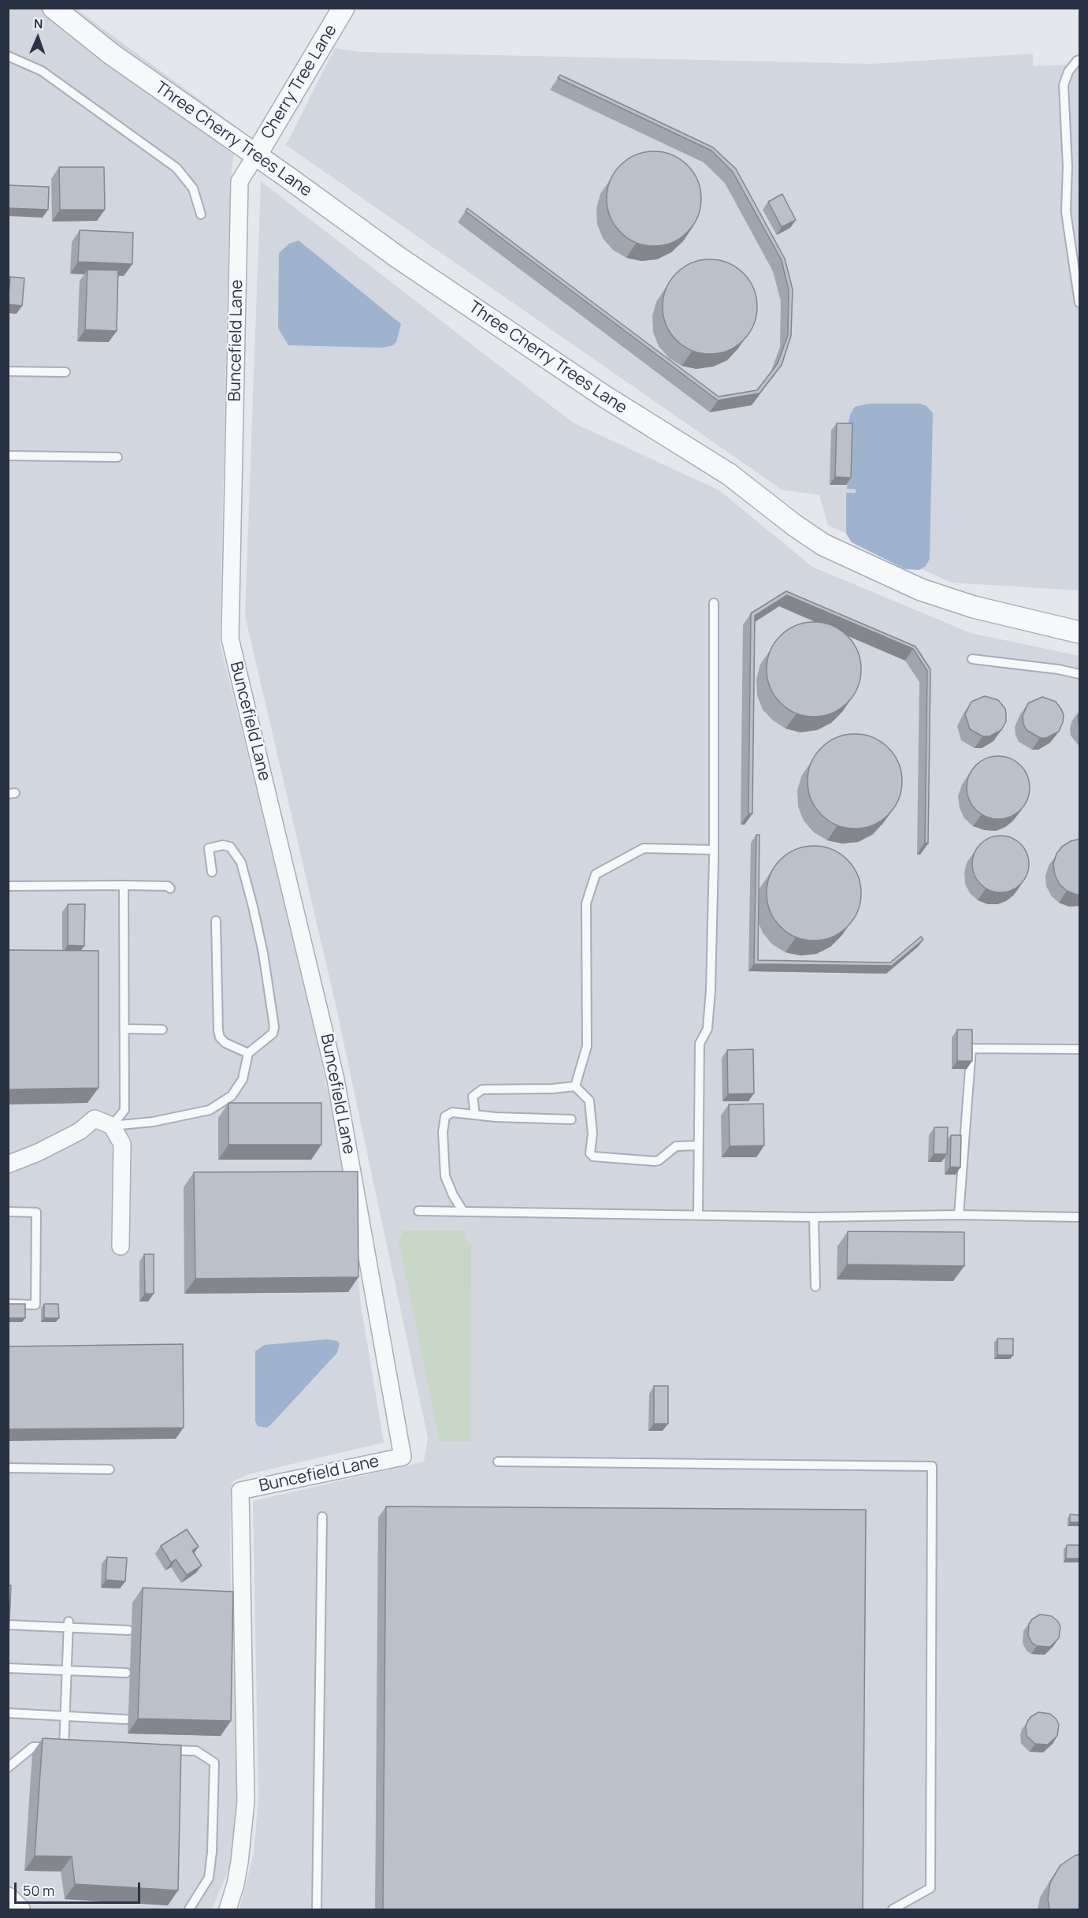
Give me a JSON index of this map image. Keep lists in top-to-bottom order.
{
  "streets": {
    "street": ["Cherry Tree Lane", "Three Cherry Trees Lane", "Buncefield Lane"]
  },
  "crossings": [
    ["Cherry Tree Lane", "Three Cherry Trees Lane"],
    ["Cherry Tree Lane", "Buncefield Lane"],
    ["Three Cherry Trees Lane", "Buncefield Lane"]
  ],
  "scale_bar": "50 m",
  "north": "top"
}
